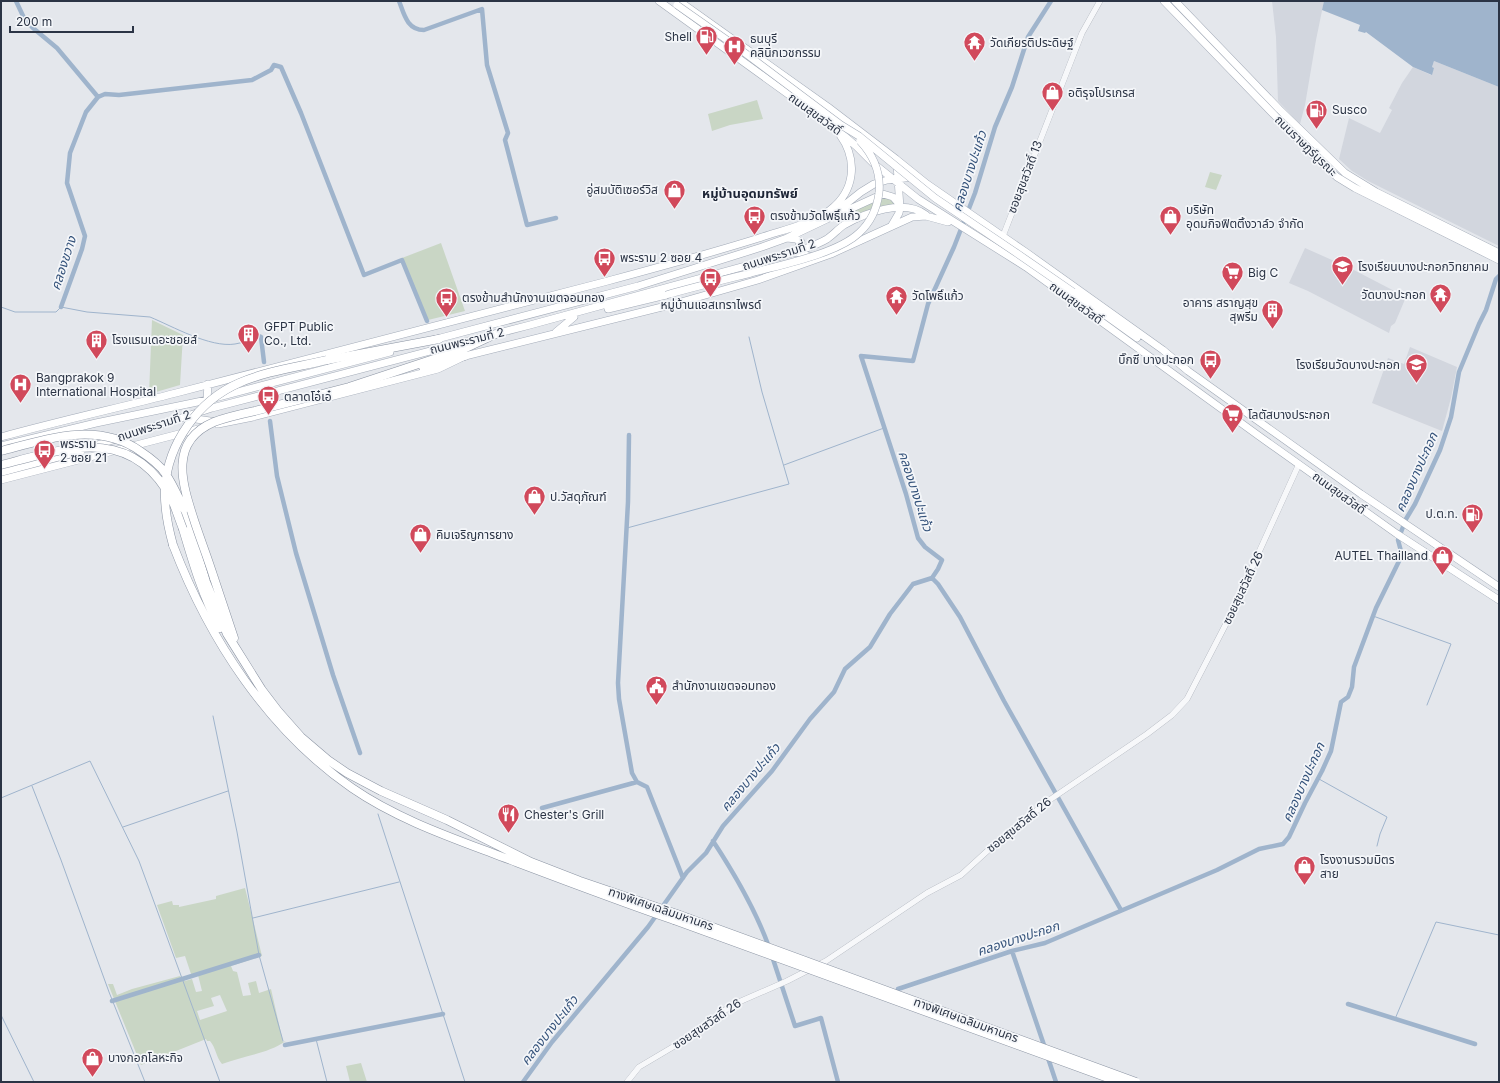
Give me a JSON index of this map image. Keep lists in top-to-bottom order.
{
  "streets": {
    "highway": ["ทางพิเศษเฉลิมมหานคร"],
    "main road": ["ถนนสุขสวัสดิ์", "ถนนราษฎร์บูรณะ", "ถนนพระรามที่ 2"],
    "street": ["ซอยสุขสวัสดิ์ 13", "ซอยสุขสวัสดิ์ 26"]
  },
  "crossings": [
    ["ถนนสุขสวัสดิ์", "ซอยสุขสวัสดิ์ 13"],
    ["ถนนสุขสวัสดิ์", "ถนนพระรามที่ 2"],
    ["ถนนสุขสวัสดิ์", "ซอยสุขสวัสดิ์ 26"]
  ],
  "districts": ["หมู่บ้านอุดมทรัพย์"],
  "water": ["คลองบางปะแก้ว", "คลองขวาง", "คลองบางปะกอก"],
  "places": {
    "fuel station": ["Shell", "Susco", "ป.ต.ท."],
    "temple": ["วัดเกียรติประดิษฐ์", "วัดบางปะกอก", "วัดโพธิ์แก้ว"],
    "hospital": ["ธนบุรี คลินิกเวชกรรม", "Bangprakok 9 International Hospital"],
    "shop": [
      "อติรุจโปรเกรส",
      "อู่สมบัติเซอร์วิส",
      "บริษัท อุดมกิจฟิตติ้งวาล์ว จำกัด",
      "ป.วัสดุภัณฑ์",
      "คิมเจริญการยาง",
      "AUTEL Thailland",
      "โรงงานรวมมิตร สาย",
      "บางกอกโลหะกิจ"
    ],
    "bus stop": [
      "ตรงข้ามวัดโพธฺิ์แก้ว",
      "พระราม 2 ซอย 4",
      "หมู่บ้านแอสเทราไพรด์",
      "ตรงข้ามสำนักงานเขตจอมทอง",
      "บิ๊กซี บางปะกอก",
      "ตลาดโอ๋เอ๋",
      "พระราม 2 ซอย 21"
    ],
    "school or university": ["โรงเรียนบางปะกอกวิทยาคม", "โรงเรียนวัดบางปะกอก"],
    "supermarket": ["Big C", "โลตัสบางประกอก"],
    "building": ["อาคาร สราญสุข สุพรีม", "GFPT Public Co., Ltd.", "โรงแรมเดอะชอยส์"],
    "public building": ["สำนักงานเขตจอมทอง"],
    "restaurant": ["Chester's Grill"]
  },
  "scale_bar": "200 m"
}
